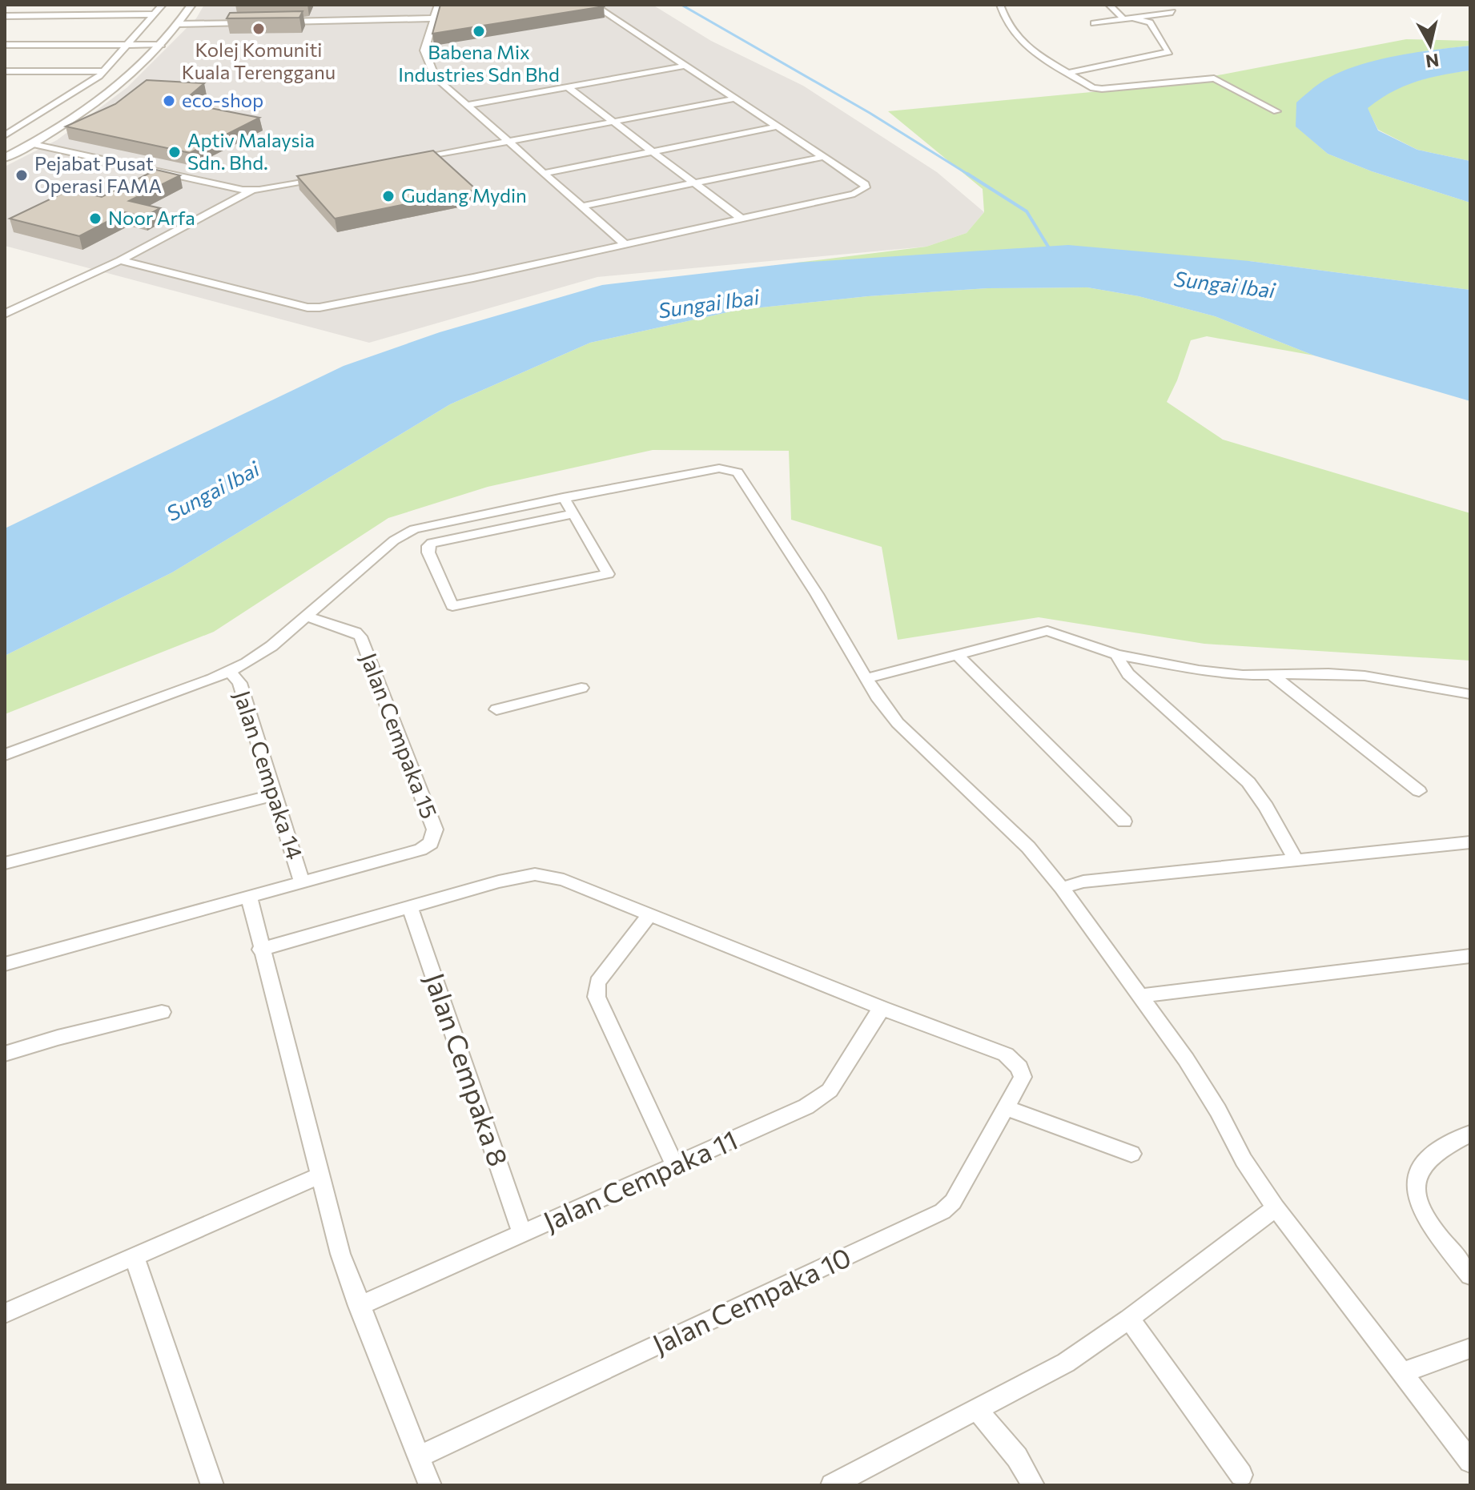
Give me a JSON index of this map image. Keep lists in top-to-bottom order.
{
  "streets": {
    "street": [
      "Jalan Cempaka 15",
      "Jalan Cempaka 14",
      "Jalan Cempaka 8",
      "Jalan Cempaka 11",
      "Jalan Cempaka 10"
    ]
  },
  "crossings": [
    ["Jalan Cempaka 15", "Jalan Cempaka 14"],
    ["Jalan Cempaka 8", "Jalan Cempaka 11"],
    ["Jalan Cempaka 11", "Jalan Cempaka 10"]
  ],
  "water": ["Sungai Ibai"],
  "places": [
    "Kolej Komuniti Kuala Terengganu",
    "Babena Mix Industries Sdn Bhd",
    "eco-shop",
    "Aptiv Malaysia Sdn. Bhd.",
    "Pejabat Pusat Operasi FAMA",
    "Gudang Mydin",
    "Noor Arfa"
  ],
  "north": "bottom"
}
